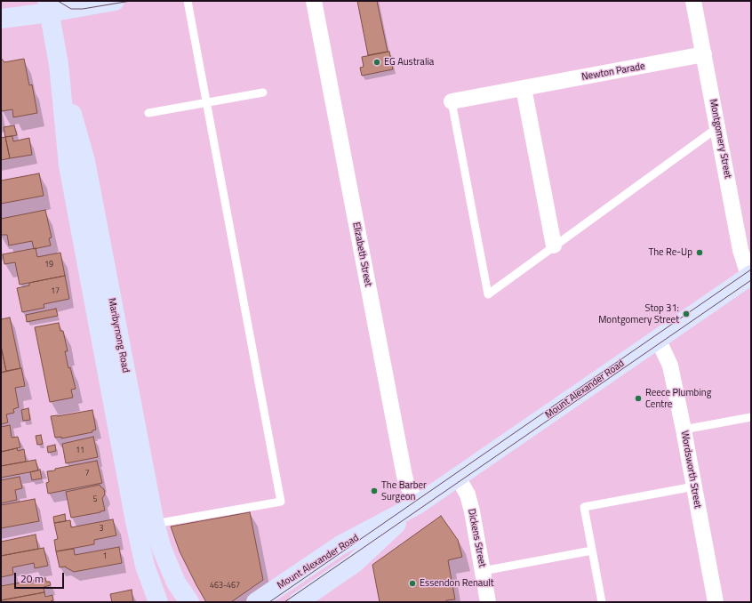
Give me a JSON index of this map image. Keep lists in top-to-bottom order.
{
  "streets": {
    "main road": ["Maribyrnong Road", "Mount Alexander Road"],
    "street": [
      "Newton Parade",
      "Montgomery Street",
      "Elizabeth Street",
      "Wordsworth Street",
      "Dickens Street"
    ]
  },
  "crossings": [
    ["Newton Parade", "Montgomery Street"],
    ["Montgomery Street", "Mount Alexander Road"],
    ["Elizabeth Street", "Mount Alexander Road"],
    ["Mount Alexander Road", "Wordsworth Street"],
    ["Mount Alexander Road", "Dickens Street"]
  ],
  "places": [
    "EG Australia",
    "The Re-Up",
    "Stop 31: Montgomery Street",
    "Reece Plumbing Centre",
    "The Barber Surgeon",
    "Essendon Renault"
  ],
  "house_numbers": [
    "19",
    "17",
    "11",
    "7",
    "5",
    "3",
    "1",
    "463-467"
  ],
  "scale_bar": "20 m"
}
